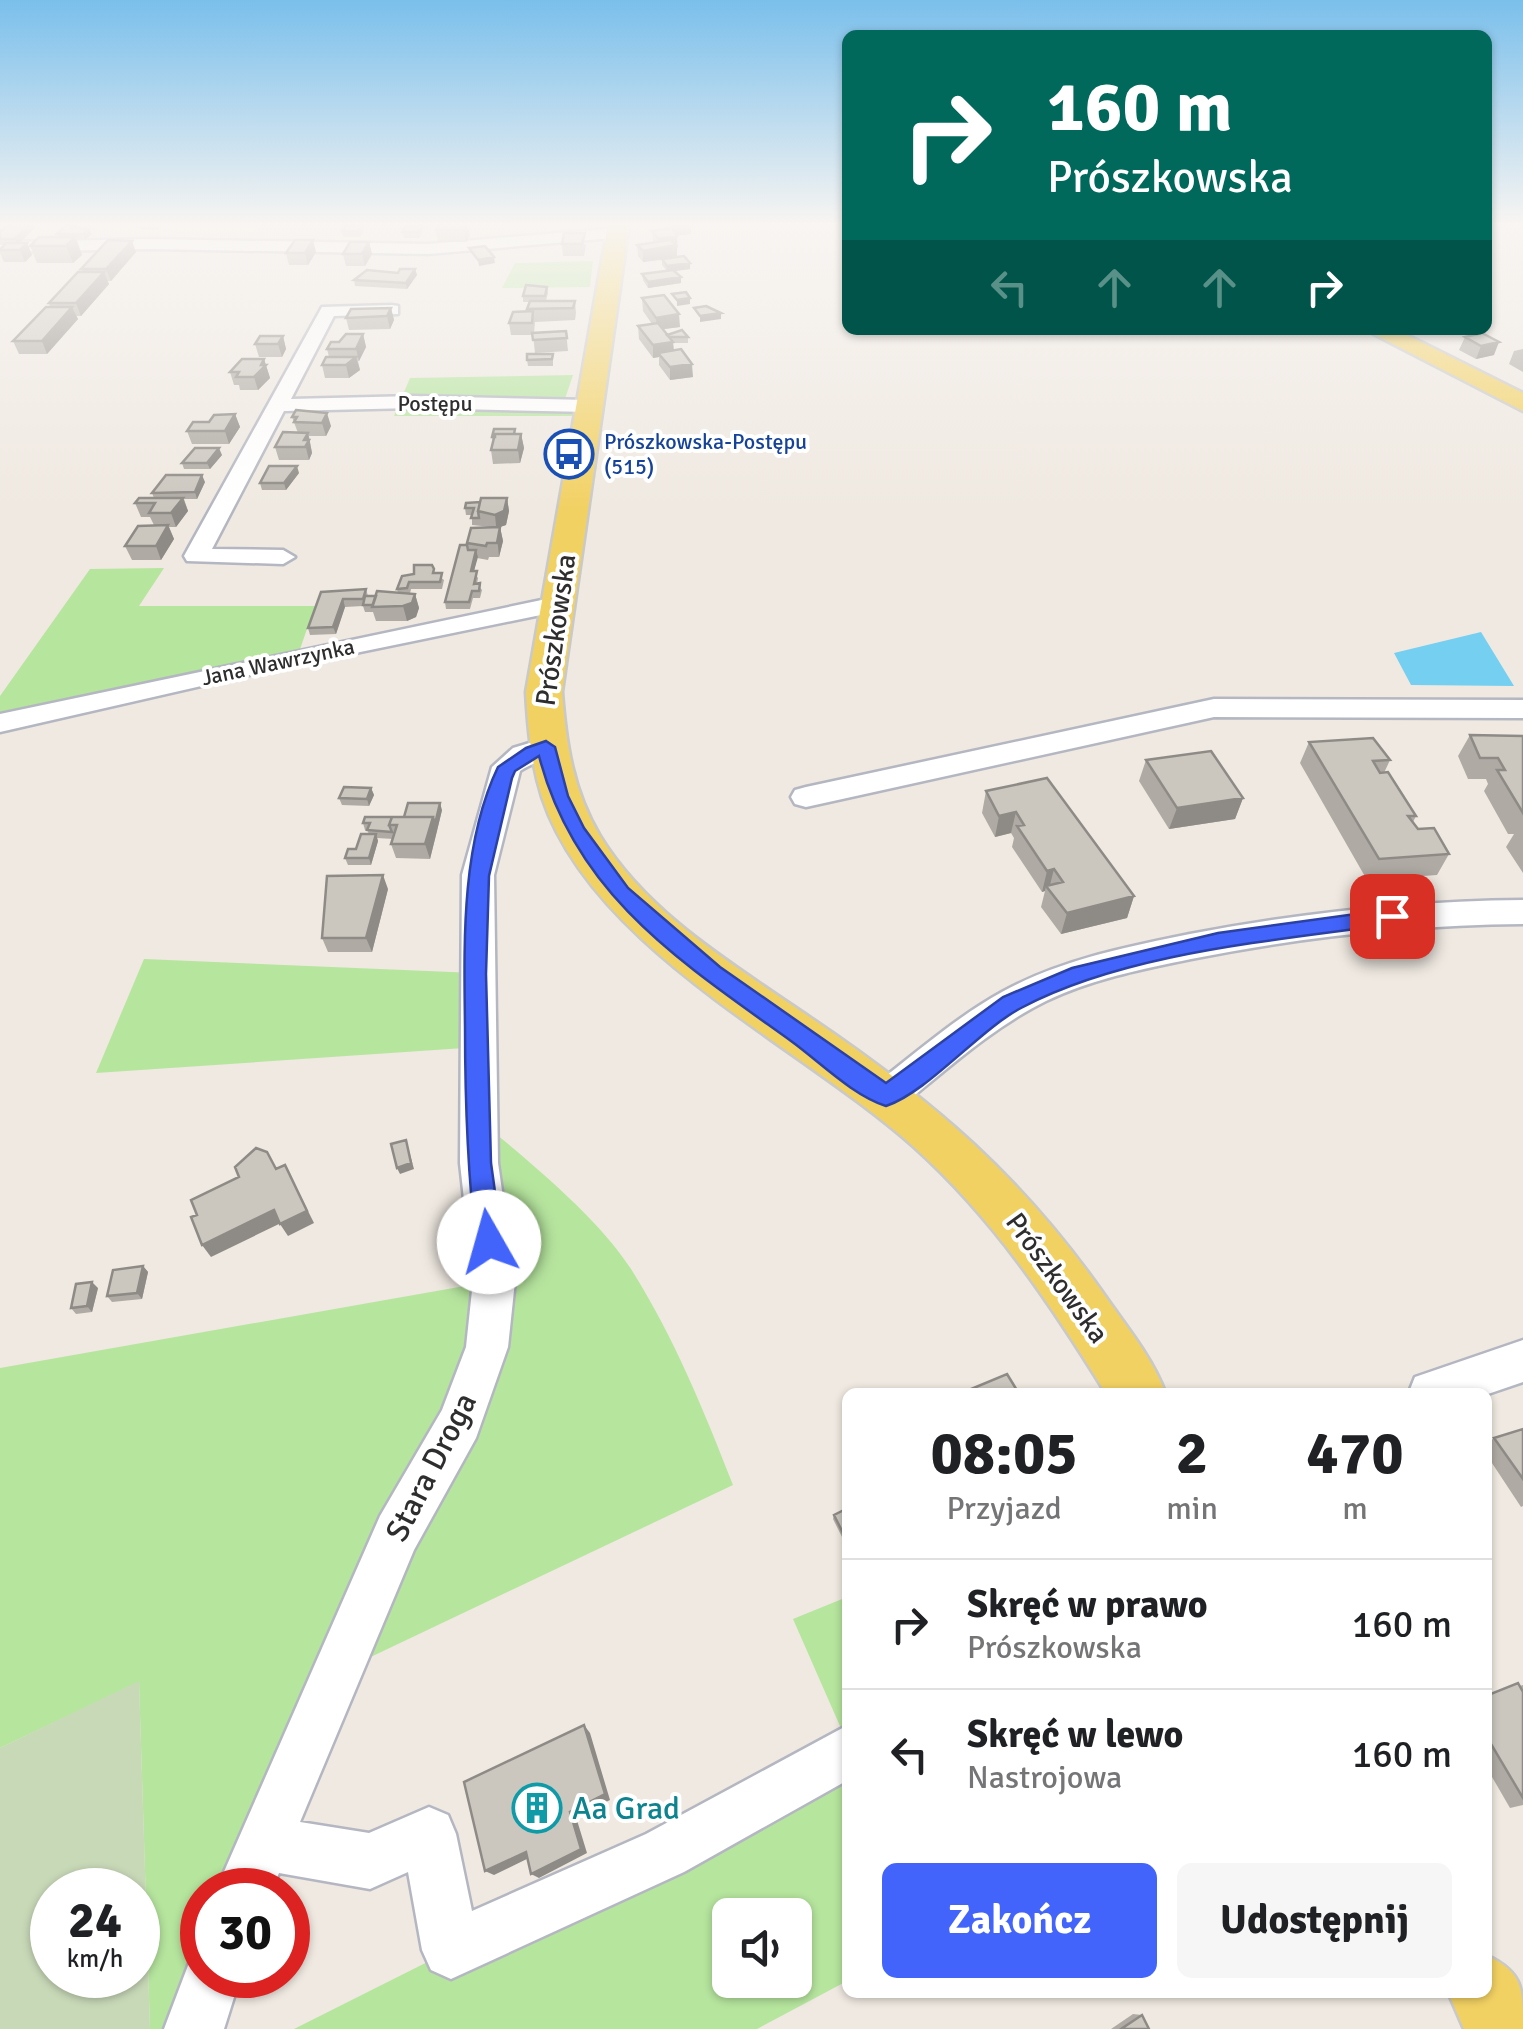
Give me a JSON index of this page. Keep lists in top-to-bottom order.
{
  "streets": {
    "main road": ["Prószkowska"],
    "street": ["Postępu", "Jana Wawrzynka", "Stara Droga"]
  },
  "crossings": [
    ["Postępu", "Prószkowska"],
    ["Prószkowska", "Jana Wawrzynka"],
    ["Prószkowska", "Stara Droga"]
  ],
  "places": {
    "bus stop": ["Prószkowska-Postępu (515)"],
    "building": ["Aa Grad"]
  },
  "page": {
    "turn": ["160 m", "Prószkowska"],
    "eta": [
      "08:05",
      "Przyjazd",
      "2",
      "min",
      "470",
      "m"
    ],
    "list": [
      {
        "name": "Skręć w prawo",
        "note": "Prószkowska",
        "value": "160 m"
      },
      {
        "name": "Skręć w lewo",
        "note": "Nastrojowa",
        "value": "160 m"
      }
    ],
    "buttons": ["Zakończ", "Udostępnij"],
    "speed": "24 km/h",
    "limit": "30"
  }
}
